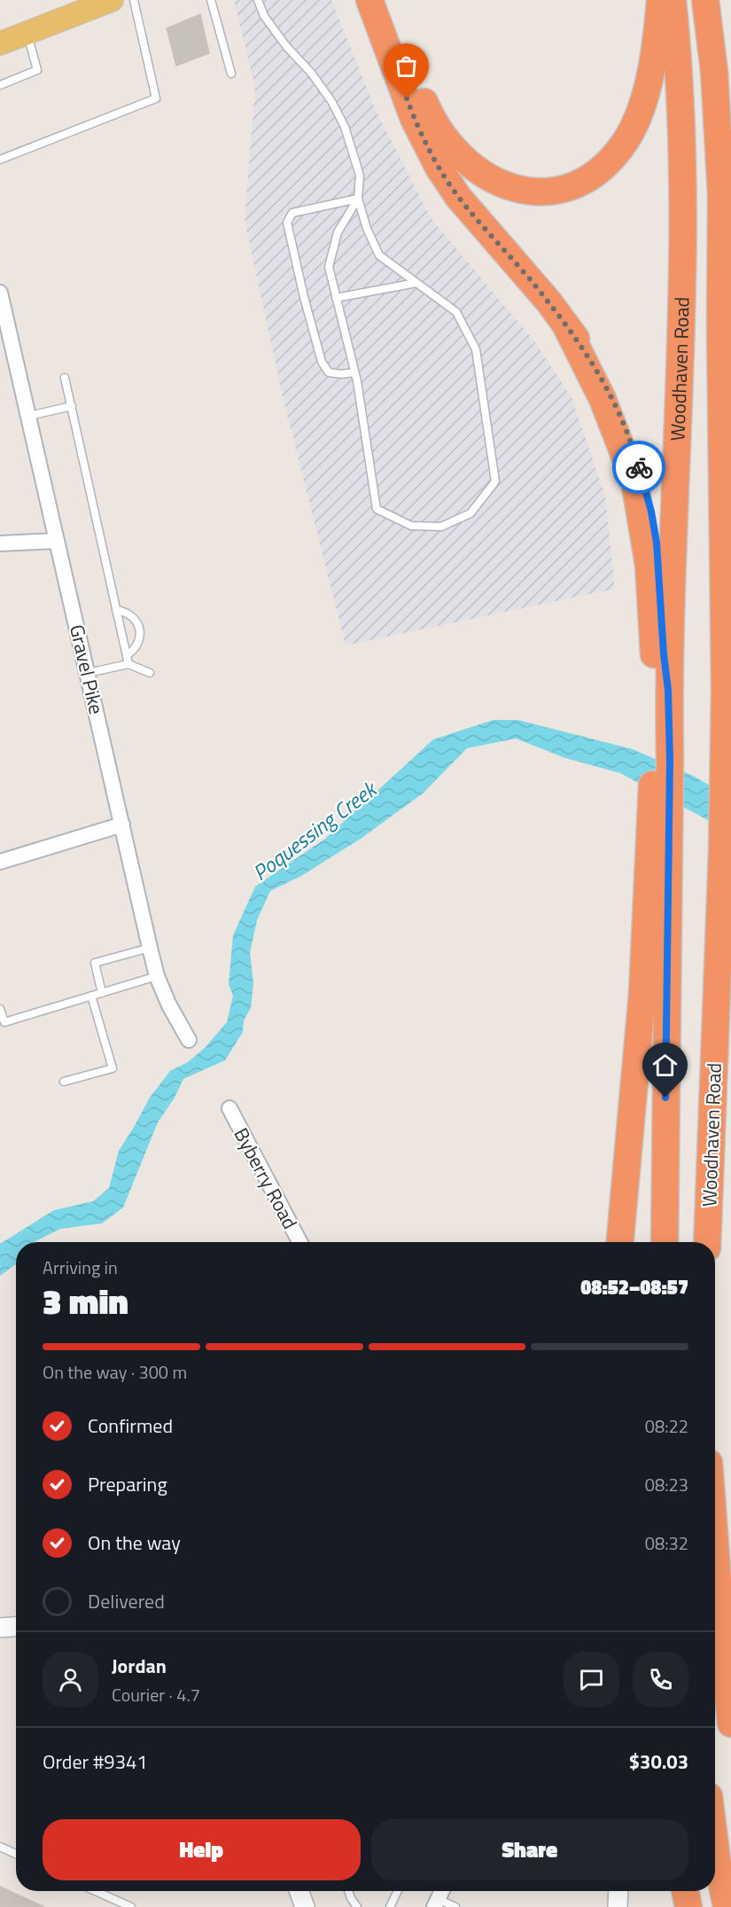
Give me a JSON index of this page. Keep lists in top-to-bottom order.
{
  "streets": {
    "highway": ["Woodhaven Road"],
    "street": ["Gravel Pike", "Byberry Road"]
  },
  "water": ["Poquessing Creek"],
  "page": {
    "heading": ["3 min", "Arriving in", "08:52–08:57"],
    "panel": [
      "Jordan",
      "Courier · 4.7",
      "Order #9341",
      "$30.03"
    ],
    "bar": "On the way · 300 m",
    "list": [
      ["Confirmed", "08:22"],
      ["Preparing", "08:23"],
      ["On the way", "08:32"],
      "Delivered"
    ],
    "buttons": ["Help", "Share"]
  }
}
